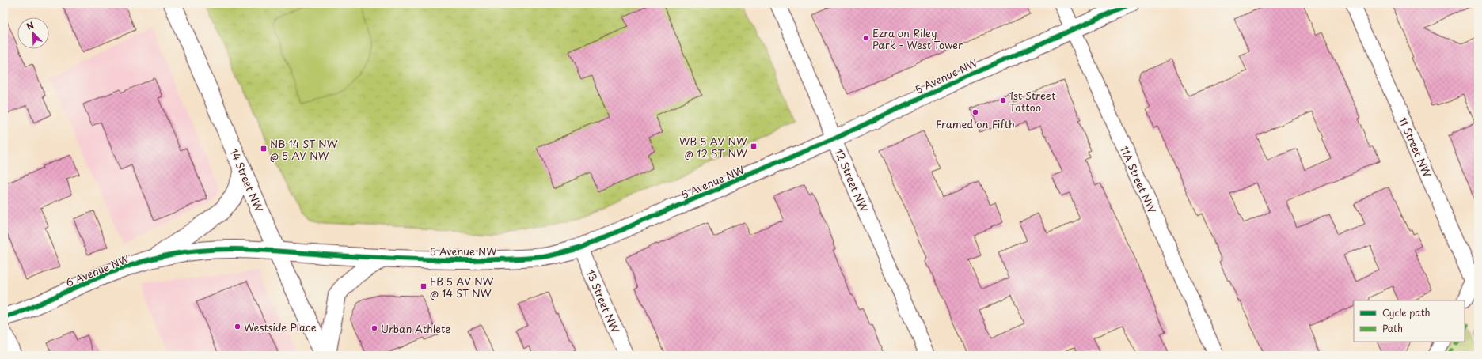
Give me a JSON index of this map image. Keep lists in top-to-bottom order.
{
  "streets": {
    "street": [
      "5 Avenue NW",
      "11 Street NW",
      "11A Street NW",
      "14 Street NW",
      "12 Street NW",
      "6 Avenue NW",
      "13 Street NW"
    ]
  },
  "crossings": [
    ["5 Avenue NW", "11A Street NW"],
    ["5 Avenue NW", "14 Street NW"],
    ["5 Avenue NW", "12 Street NW"],
    ["5 Avenue NW", "6 Avenue NW"],
    ["5 Avenue NW", "13 Street NW"],
    ["14 Street NW", "6 Avenue NW"]
  ],
  "places": {
    "other": [
      "Ezra on Riley Park - West Tower",
      "1st Street Tattoo",
      "Framed on Fifth",
      "Westside Place",
      "Urban Athlete"
    ],
    "transit": ["WB 5 AV NW @ 12 ST NW", "NB 14 ST NW @ 5 AV NW", "EB 5 AV NW @ 14 ST NW"]
  },
  "legend": ["Cycle path", "Path"],
  "north": "top left"
}
